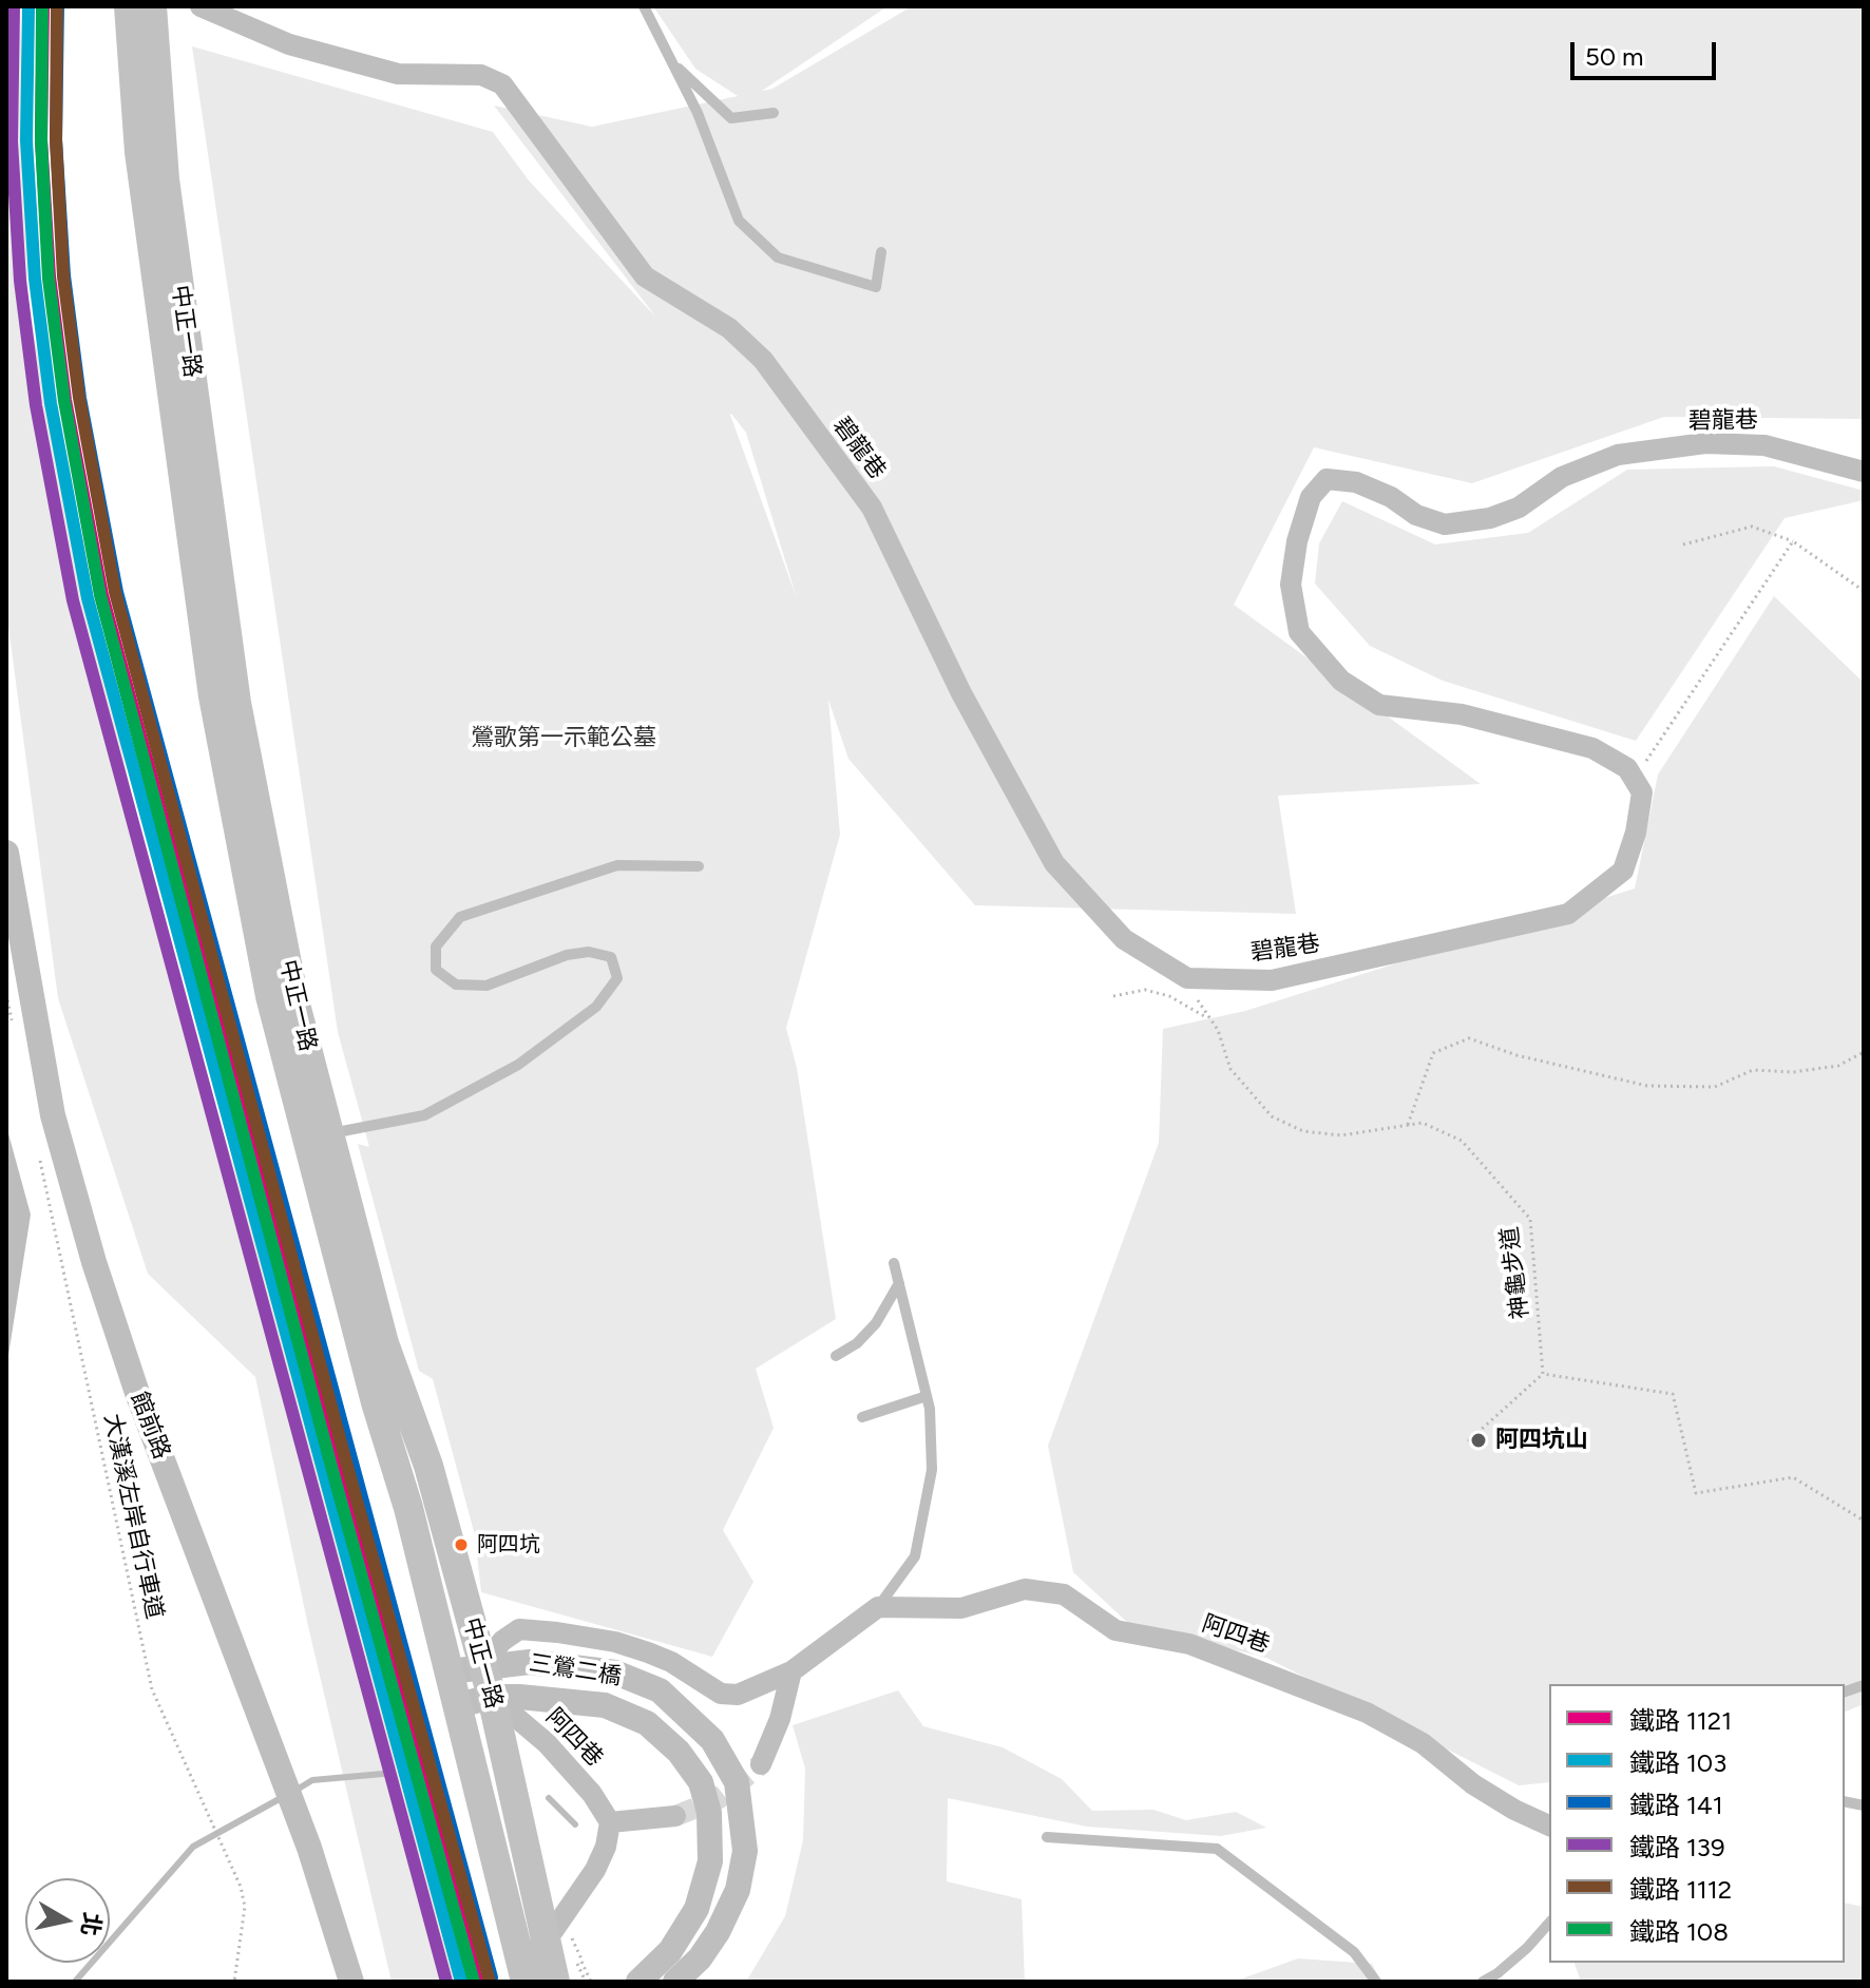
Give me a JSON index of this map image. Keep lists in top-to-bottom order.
{
  "streets": {
    "main road": ["中正一路"],
    "street": [
      "碧龍巷",
      "館前路",
      "阿四巷",
      "三鶯二橋"
    ],
    "path": ["神龜步道", "大漢溪左岸自行車道"]
  },
  "crossings": [
    ["中正一路", "阿四巷"],
    ["中正一路", "三鶯二橋"],
    ["碧龍巷", "神龜步道"],
    ["阿四巷", "三鶯二橋"]
  ],
  "parks": ["鶯歌第一示範公墓"],
  "places": ["阿四坑山", "阿四坑"],
  "lines": [
    "rail line 1121",
    "rail line 103",
    "rail line 141",
    "rail line 139",
    "rail line 1112",
    "rail line 108"
  ],
  "legend": [
    "鐵路 1121",
    "鐵路 103",
    "鐵路 141",
    "鐵路 139",
    "鐵路 1112",
    "鐵路 108"
  ],
  "scale_bar": "50 m",
  "north": "right"
}
